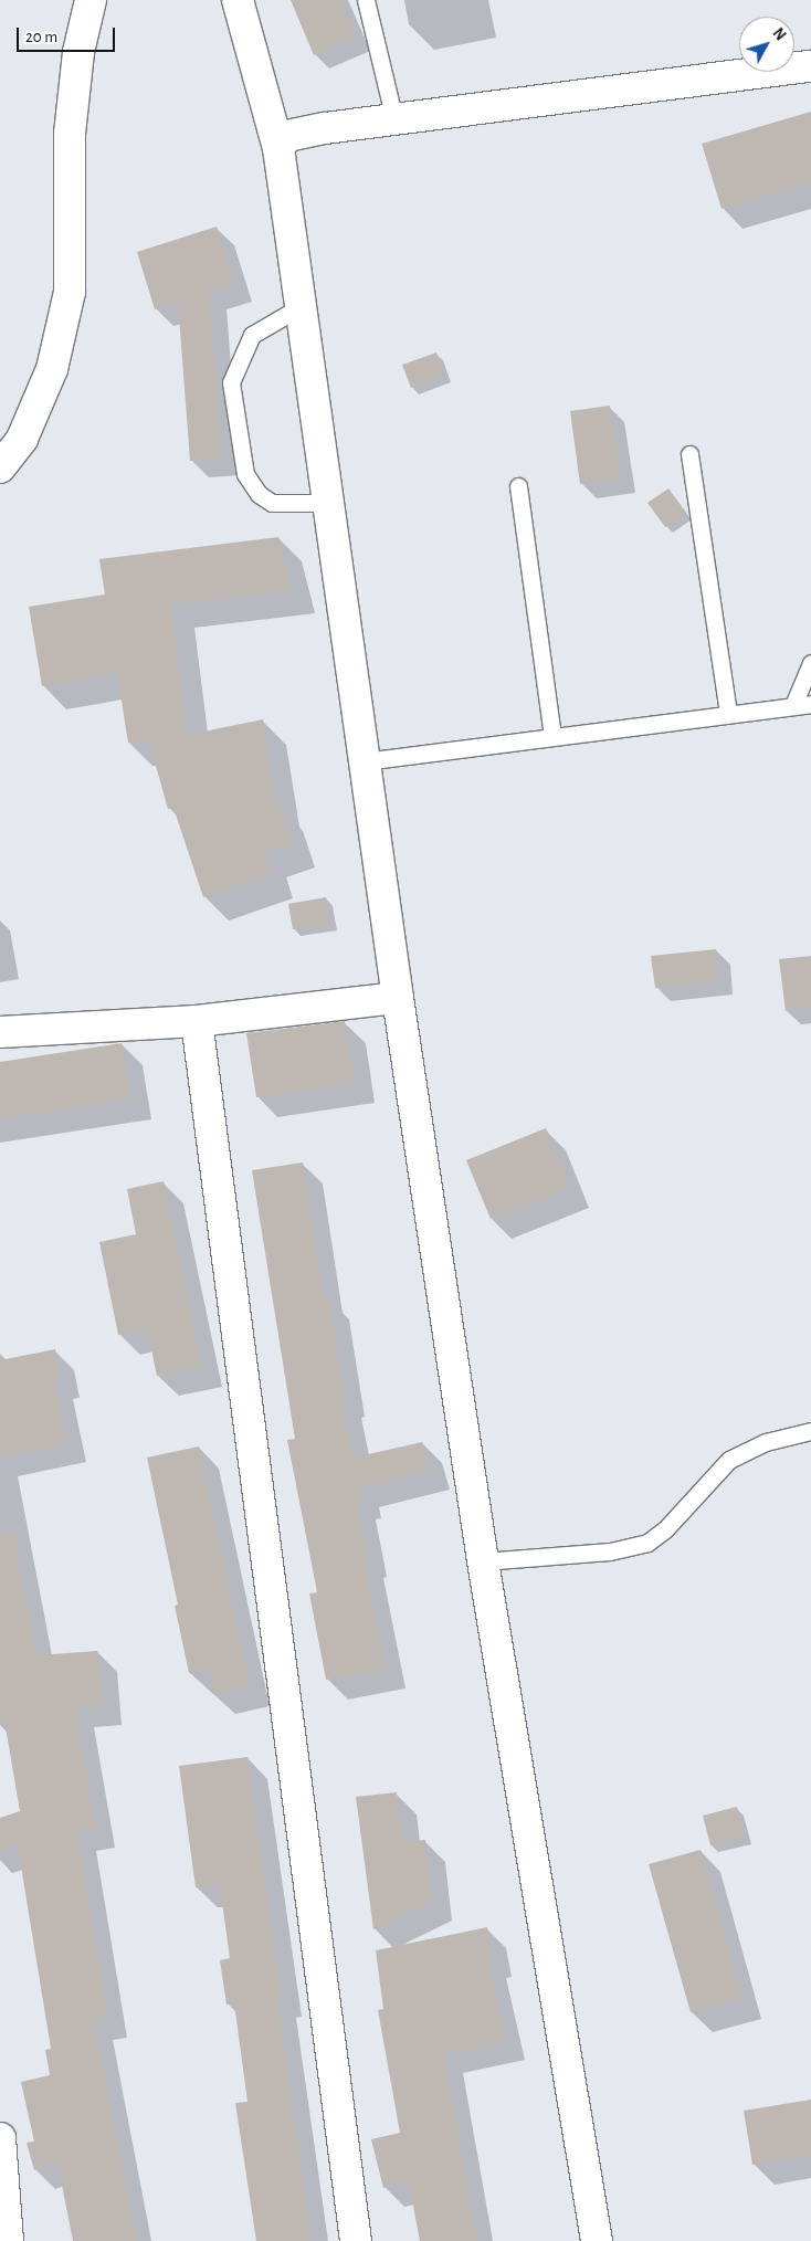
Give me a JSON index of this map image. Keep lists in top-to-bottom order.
{
  "scale_bar": "20 m",
  "north": "top right"
}
